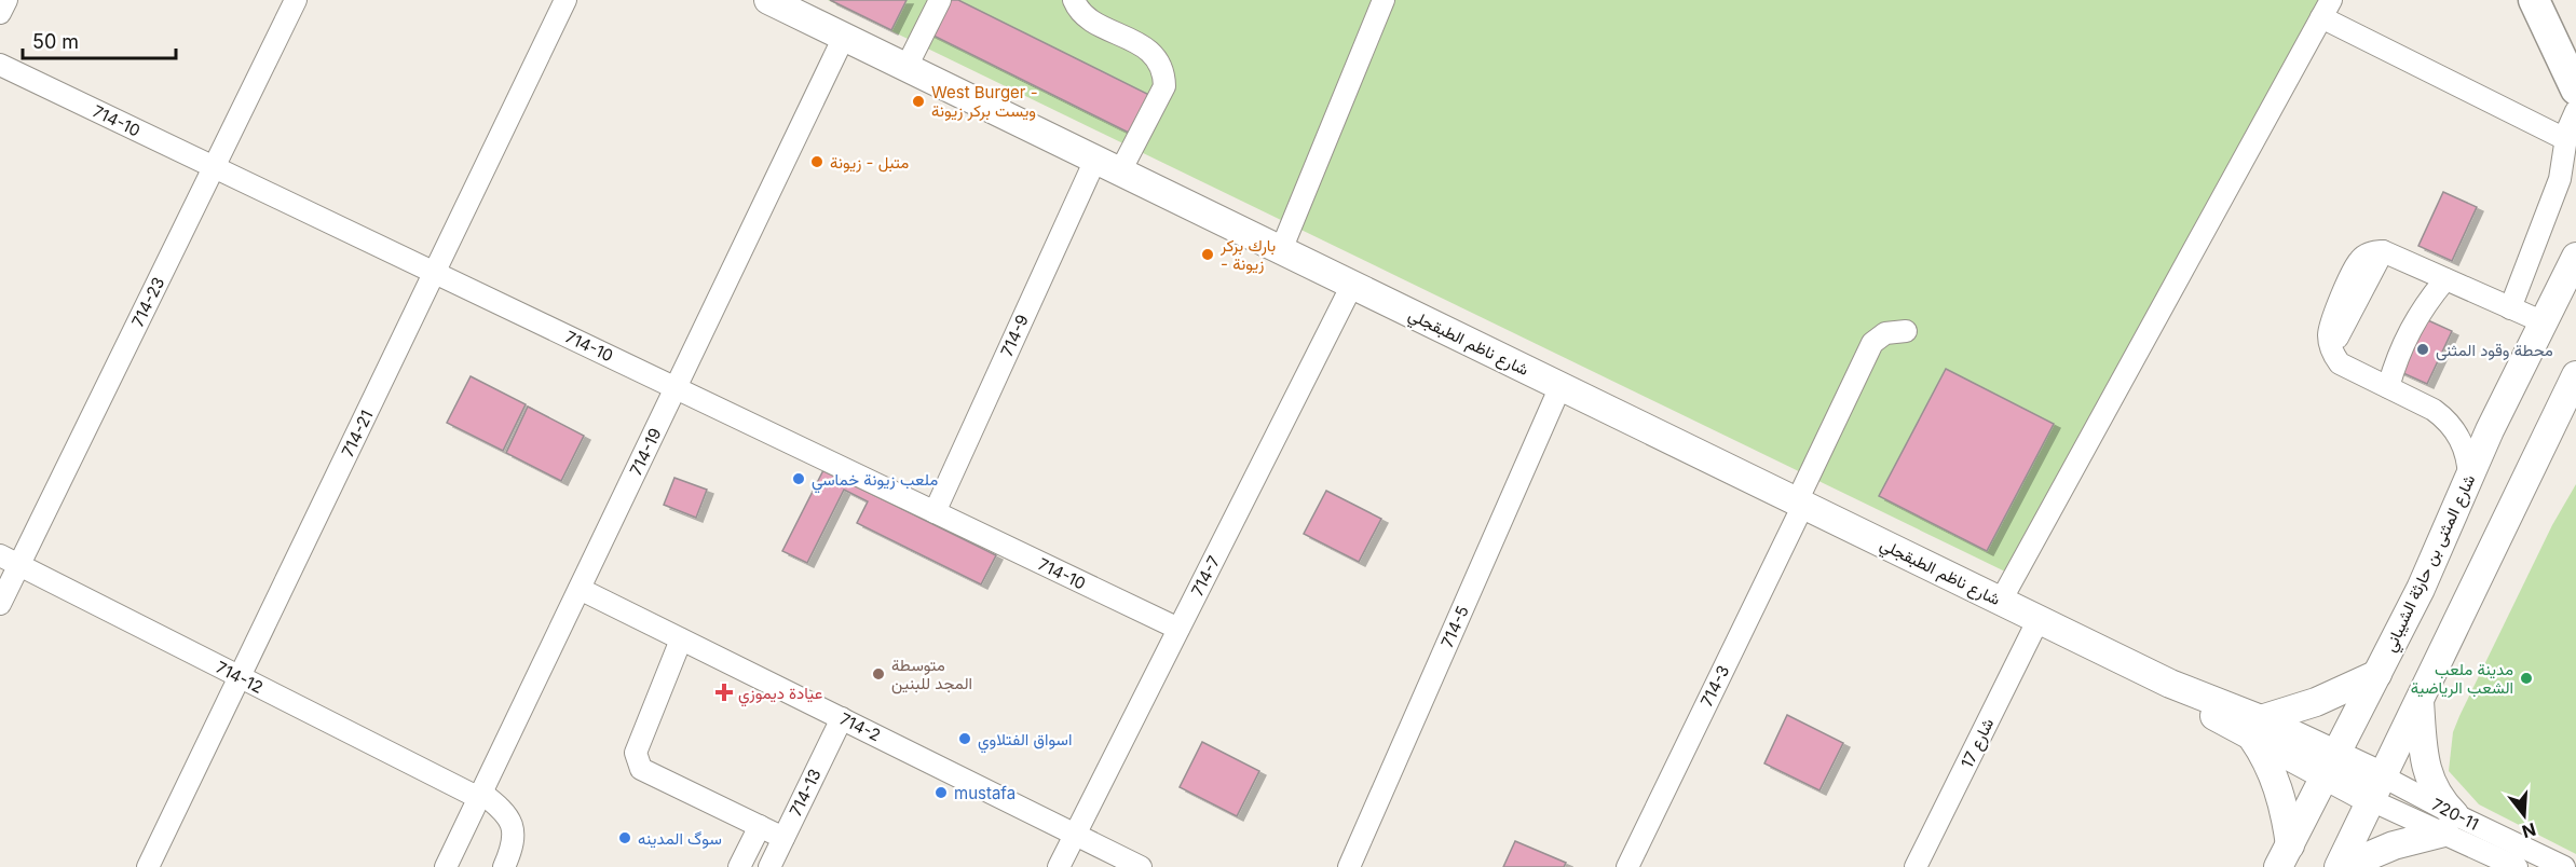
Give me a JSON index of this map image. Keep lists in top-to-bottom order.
{
  "streets": {
    "main road": ["شارع ناظم الطبقجلي", "شارع المثنى بن حارثة الشيباني"],
    "street": [
      "714-10",
      "714-23",
      "714-9",
      "714-21",
      "714-19",
      "714-7",
      "714-5",
      "714-12",
      "714-3",
      "714-2",
      "شارع 17",
      "714-13",
      "720-11"
    ]
  },
  "crossings": [
    ["714-10", "714-23"],
    ["714-10", "714-9"],
    ["714-10", "714-21"],
    ["714-10", "714-19"],
    ["714-10", "714-7"],
    ["714-23", "714-12"],
    ["714-9", "شارع ناظم الطبقجلي"],
    ["شارع ناظم الطبقجلي", "714-19"],
    ["شارع ناظم الطبقجلي", "شارع المثنى بن حارثة الشيباني"],
    ["شارع ناظم الطبقجلي", "714-7"],
    ["شارع ناظم الطبقجلي", "714-5"],
    ["شارع ناظم الطبقجلي", "714-3"],
    ["شارع ناظم الطبقجلي", "شارع 17"],
    ["شارع ناظم الطبقجلي", "720-11"],
    ["714-21", "714-12"],
    ["714-19", "714-12"],
    ["714-19", "714-2"],
    ["714-7", "714-2"],
    ["714-2", "714-13"]
  ],
  "places": {
    "other": [
      "West Burger - ويست بركر زيونة",
      "متبل - زيونة",
      "بارك بركر - زيونة",
      "محطة وقود المثنى",
      "ملعب زيونة خماسي",
      "متوسطة المجد للبنين",
      "مدينة ملعب الشعب الرياضية",
      "اسواق الفتلاوي",
      "mustafa",
      "سوگ المدينه"
    ],
    "health": ["عيادة ديموزي"]
  },
  "scale_bar": "50 m",
  "north": "bottom"
}
